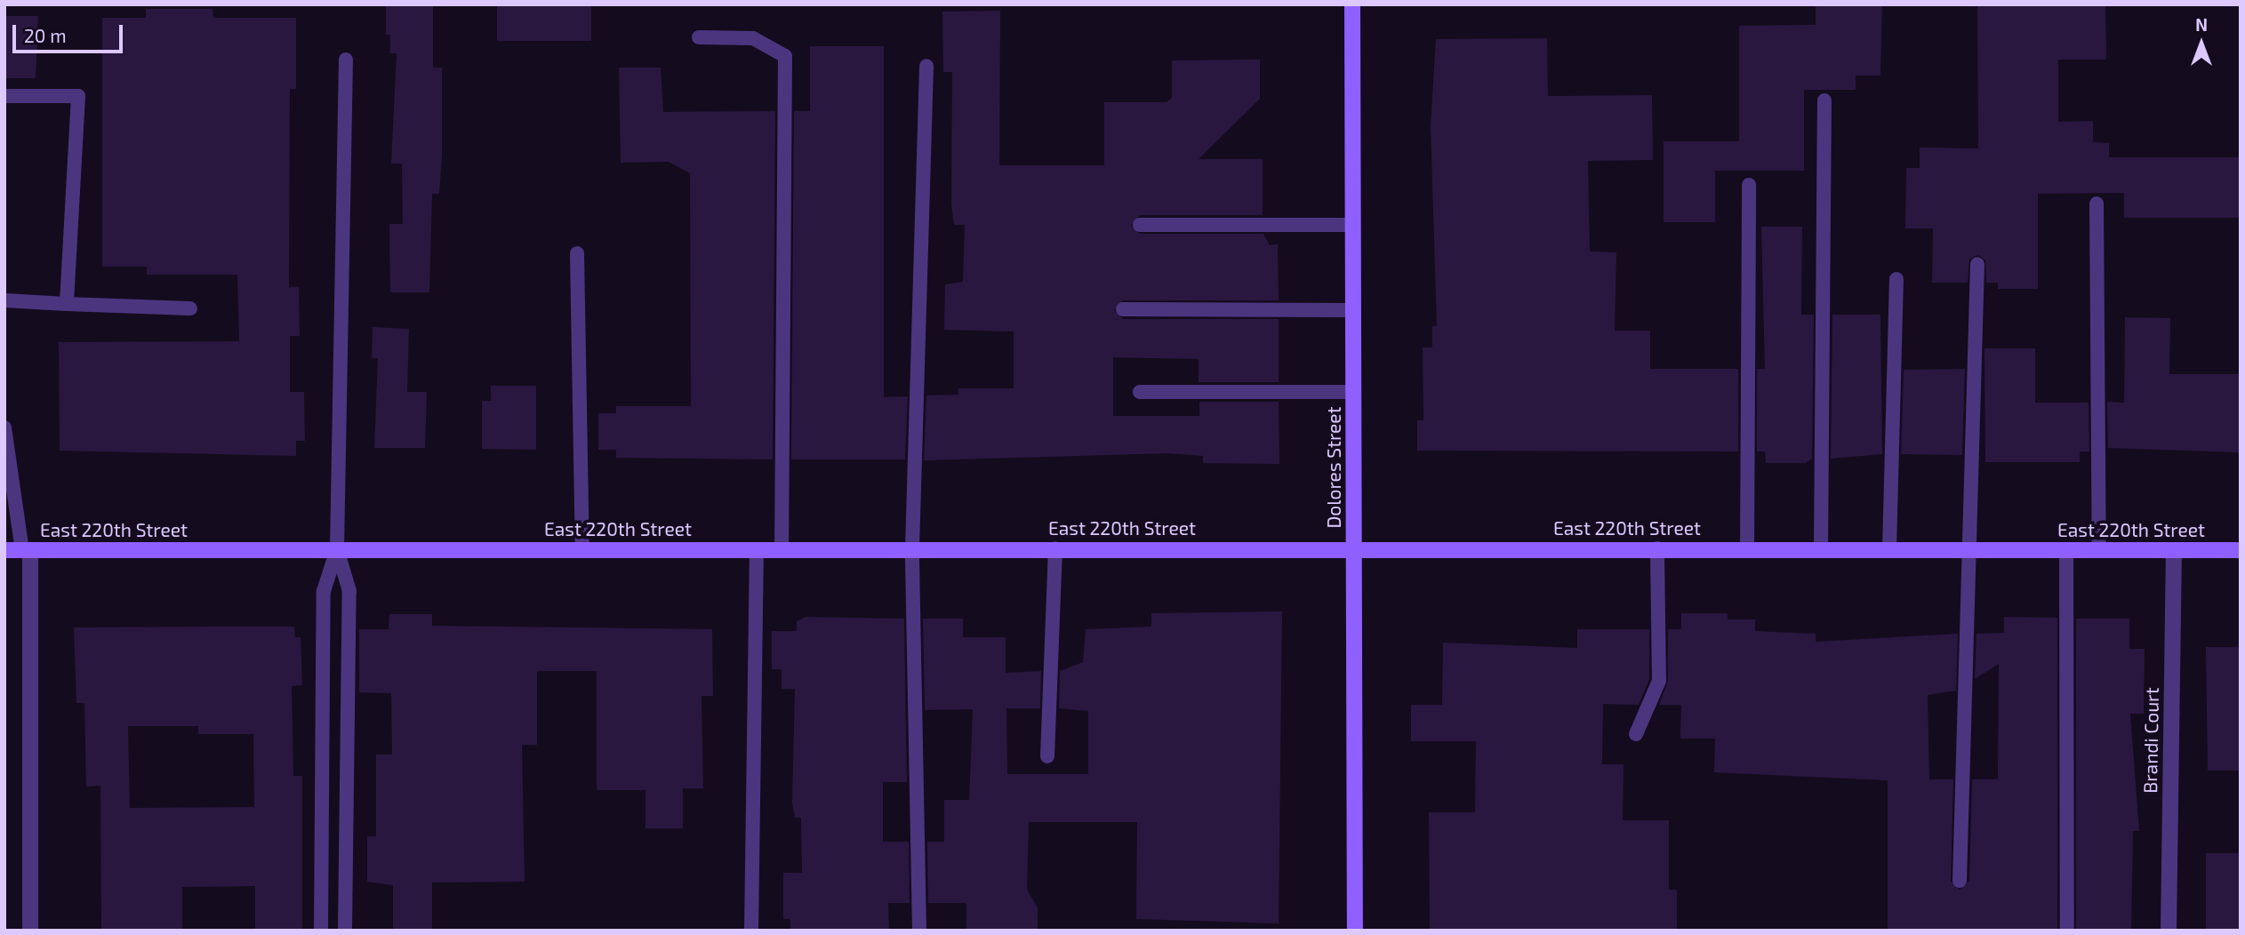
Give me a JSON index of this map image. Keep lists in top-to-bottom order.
{
  "streets": {
    "street": ["Dolores Street", "East 220th Street", "Brandi Court"]
  },
  "crossings": [
    ["Dolores Street", "East 220th Street"],
    ["East 220th Street", "Brandi Court"]
  ],
  "scale_bar": "20 m",
  "north": "top"
}
